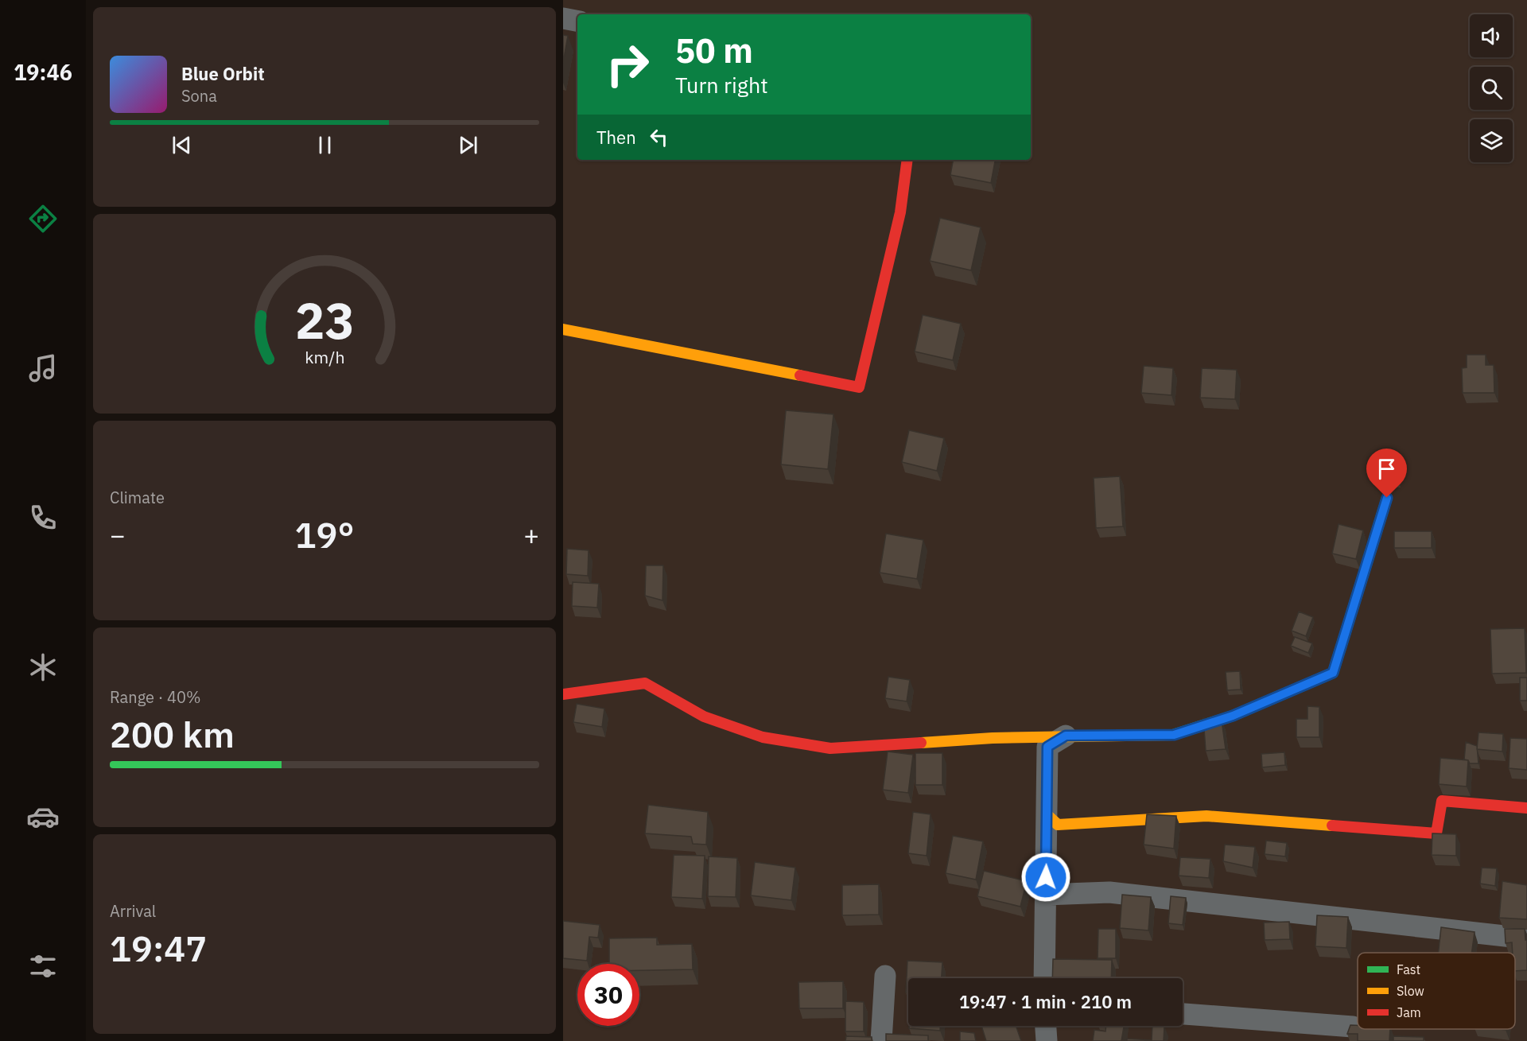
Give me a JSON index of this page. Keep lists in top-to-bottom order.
{
  "legend": ["Fast", "Slow", "Jam"],
  "page": {
    "tabs": "19:46",
    "turn": ["50 m", "Turn right"],
    "song": ["Blue Orbit", "Sona"],
    "then": "Then",
    "tile": [
      "Climate",
      ["Range · 40%", "200 km"],
      ["Arrival", "19:47"]
    ],
    "heat": ["−", "19°", "+"],
    "limit": "30",
    "trip": "19:47 · 1 min · 210 m",
    "gauge": ["23", "km/h"]
  }
}
